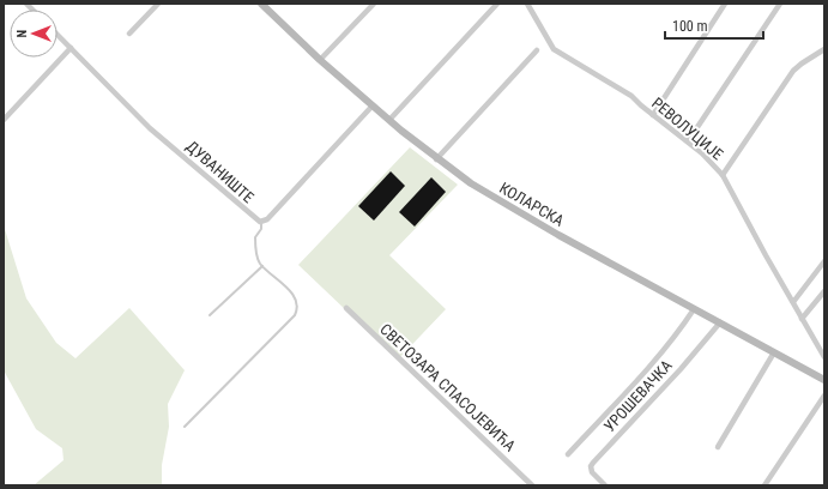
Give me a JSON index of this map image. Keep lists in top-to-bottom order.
{
  "streets": {
    "main road": ["КОЛАРСКА"],
    "street": [
      "РЕВОЛУЦИЈЕ",
      "ДУВАНИШТЕ",
      "СВЕТОЗАРА СПАСОЈЕВИЋА",
      "УРОШЕВАЧКА"
    ]
  },
  "crossings": [
    ["ДУВАНИШТЕ", "КОЛАРСКА"],
    ["КОЛАРСКА", "УРОШЕВАЧКА"]
  ],
  "scale_bar": "100 m",
  "north": "left"
}
